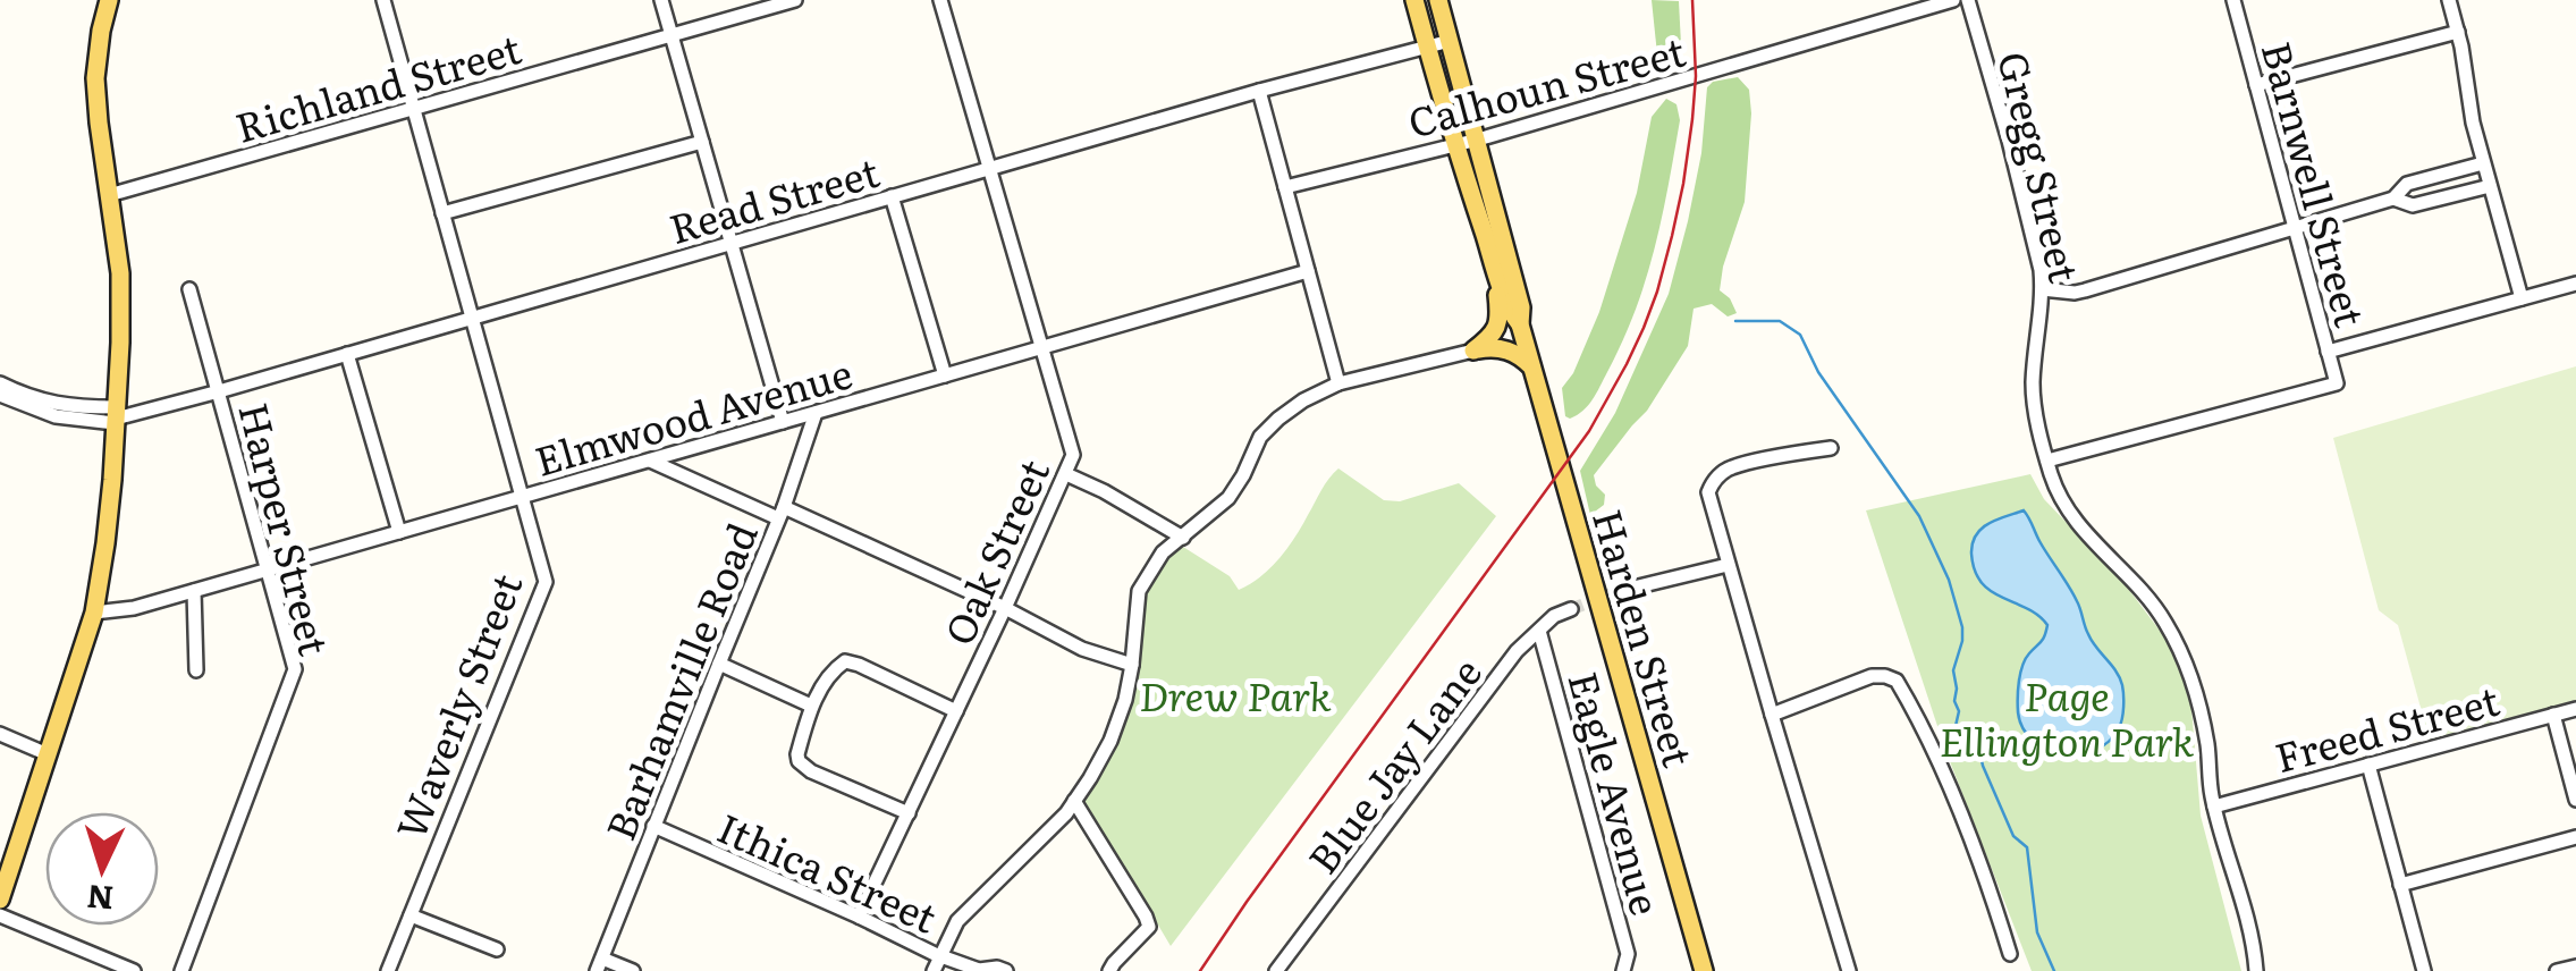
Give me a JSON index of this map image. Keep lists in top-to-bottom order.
{
  "streets": {
    "main road": ["Harden Street"],
    "street": [
      "Calhoun Street",
      "Richland Street",
      "Gregg Street",
      "Barnwell Street",
      "Read Street",
      "Elmwood Avenue",
      "Harper Street",
      "Oak Street",
      "Barhamville Road",
      "Waverly Street",
      "Freed Street",
      "Blue Jay Lane",
      "Eagle Avenue",
      "Ithica Street"
    ]
  },
  "crossings": [
    ["Calhoun Street", "Harden Street"],
    ["Richland Street", "Waverly Street"],
    ["Gregg Street", "Barnwell Street"],
    ["Gregg Street", "Freed Street"],
    ["Read Street", "Harper Street"],
    ["Read Street", "Oak Street"],
    ["Read Street", "Harden Street"],
    ["Read Street", "Waverly Street"],
    ["Elmwood Avenue", "Harper Street"],
    ["Elmwood Avenue", "Oak Street"],
    ["Elmwood Avenue", "Barhamville Road"],
    ["Elmwood Avenue", "Waverly Street"],
    ["Oak Street", "Ithica Street"],
    ["Barhamville Road", "Ithica Street"],
    ["Blue Jay Lane", "Eagle Avenue"]
  ],
  "parks": ["Drew Park", "Page Ellington Park"],
  "north": "bottom"
}
